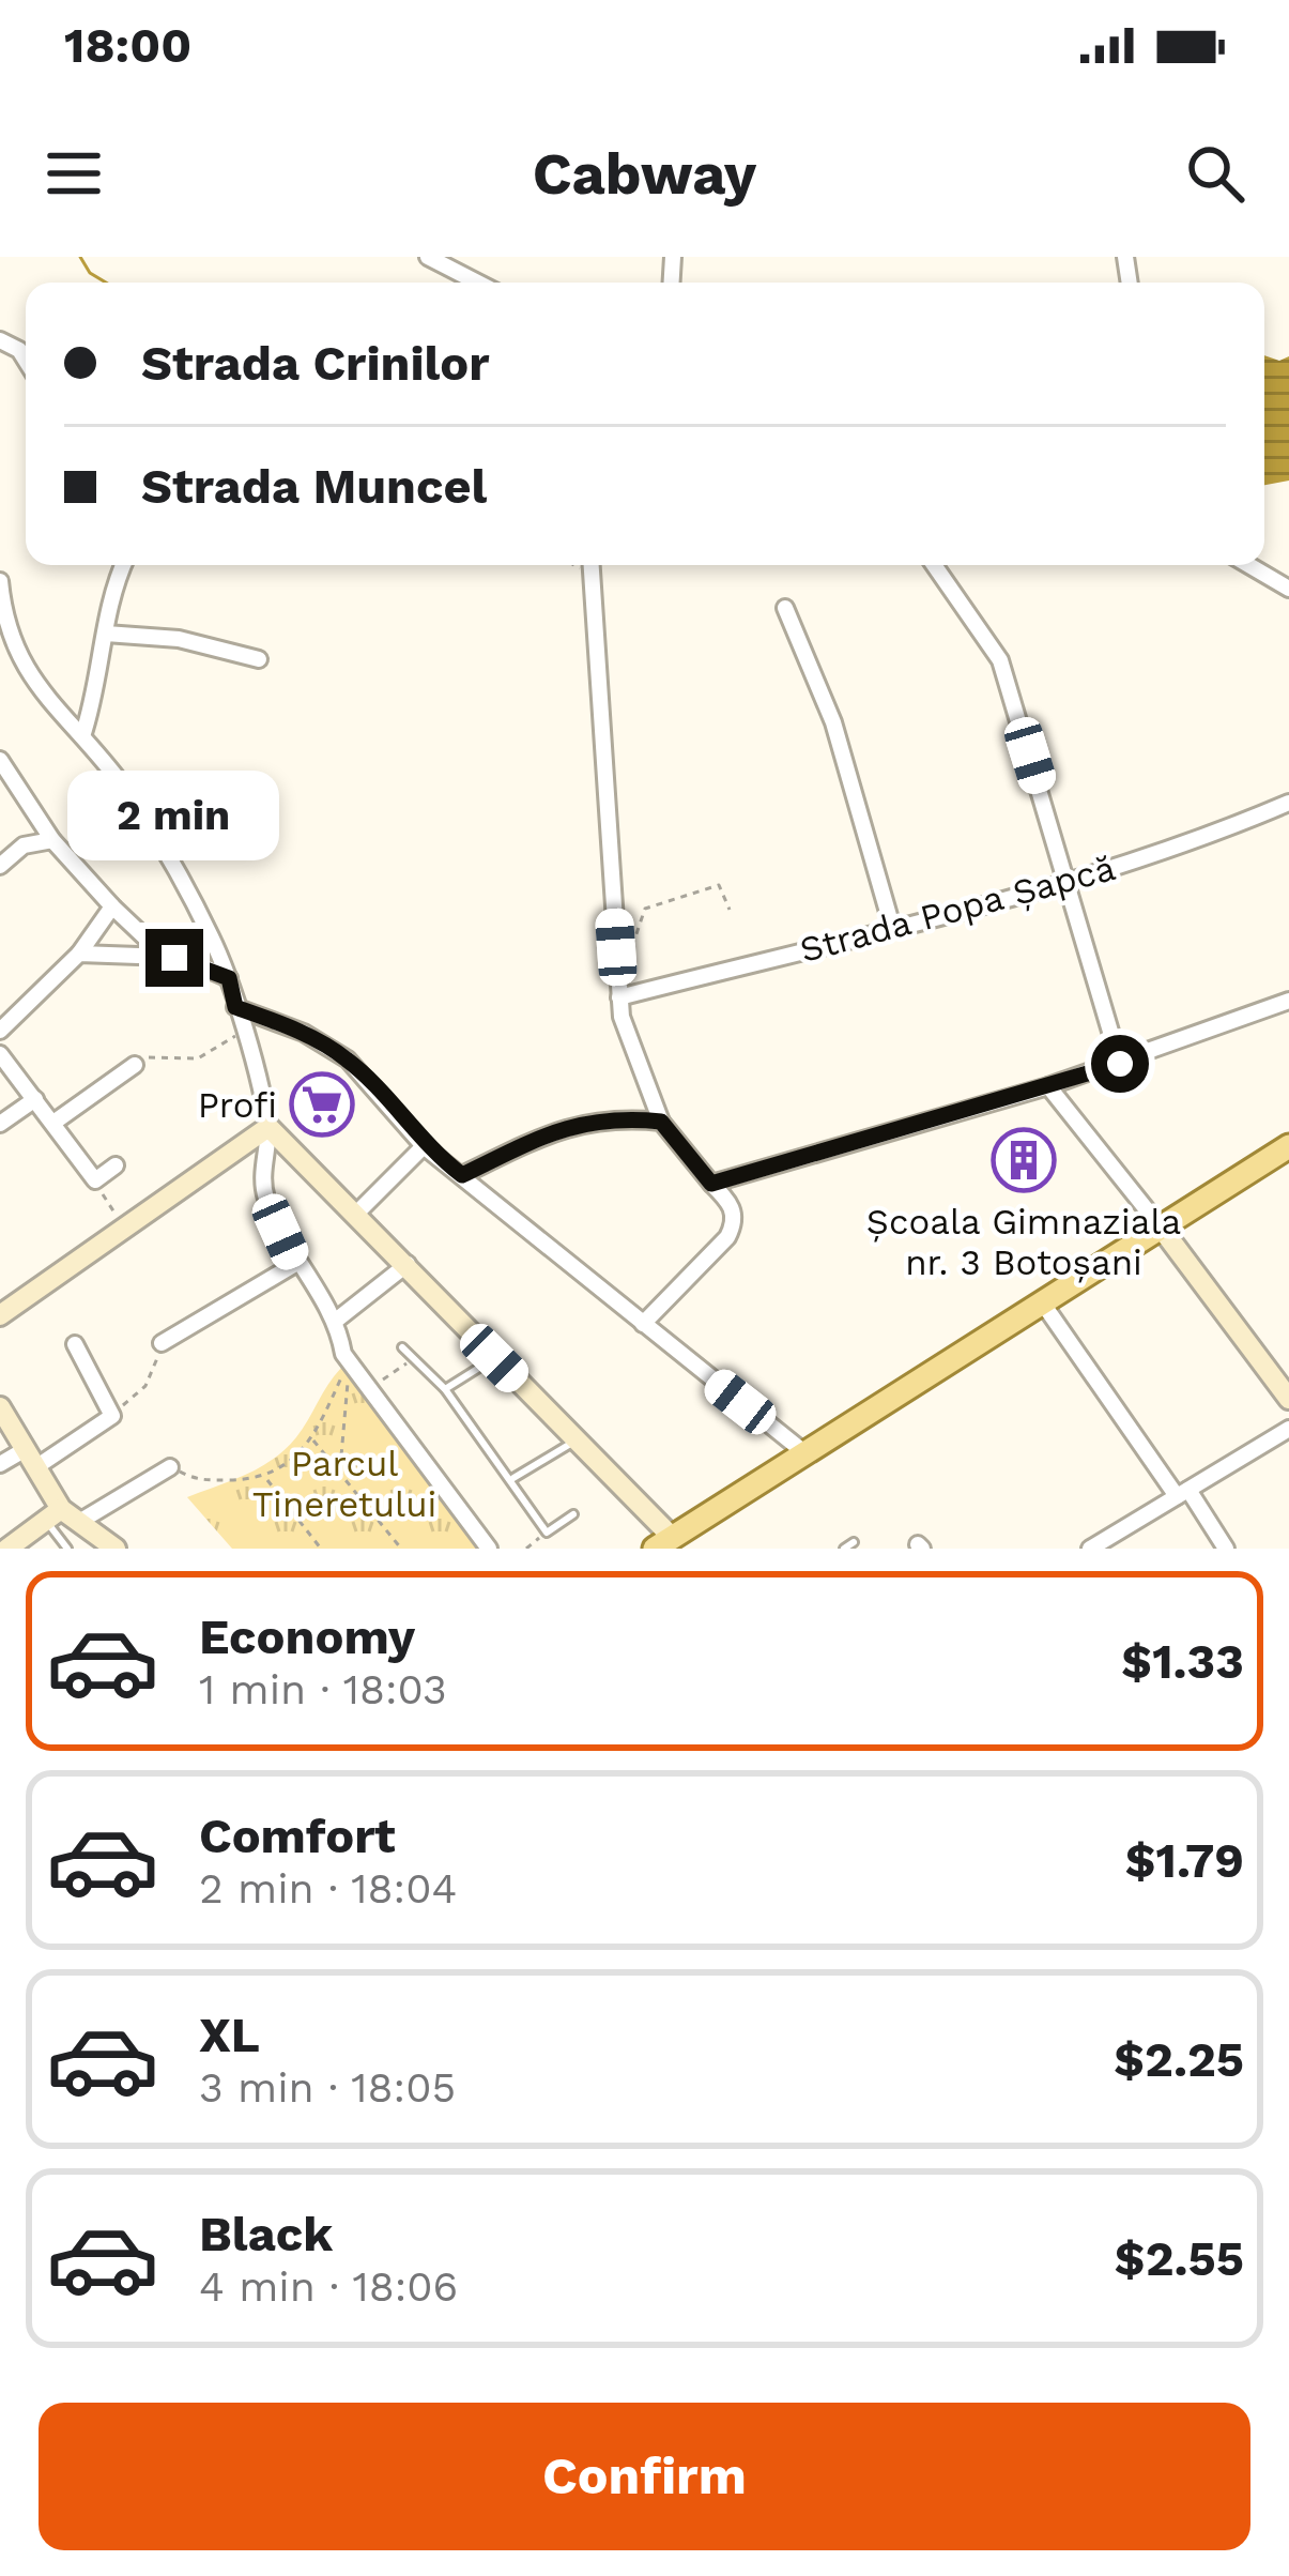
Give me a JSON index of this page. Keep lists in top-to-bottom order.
{
  "streets": {
    "street": ["Strada Popa Șapcă"]
  },
  "parks": ["Parcul Tineretului"],
  "places": {
    "supermarket": ["Profi"],
    "building": ["Școala Gimnaziala nr. 3 Botoșani"]
  },
  "page": {
    "status": "18:00",
    "header": "Cabway",
    "banner": ["Strada Crinilor", "Strada Muncel"],
    "bubble": "2 min",
    "list": [
      {
        "name": "Economy",
        "note": "1 min · 18:03",
        "value": "$1.33"
      },
      {
        "name": "Comfort",
        "note": "2 min · 18:04",
        "value": "$1.79"
      },
      {
        "name": "XL",
        "note": "3 min · 18:05",
        "value": "$2.25"
      },
      {
        "name": "Black",
        "note": "4 min · 18:06",
        "value": "$2.55"
      }
    ],
    "buttons": "Confirm"
  }
}
